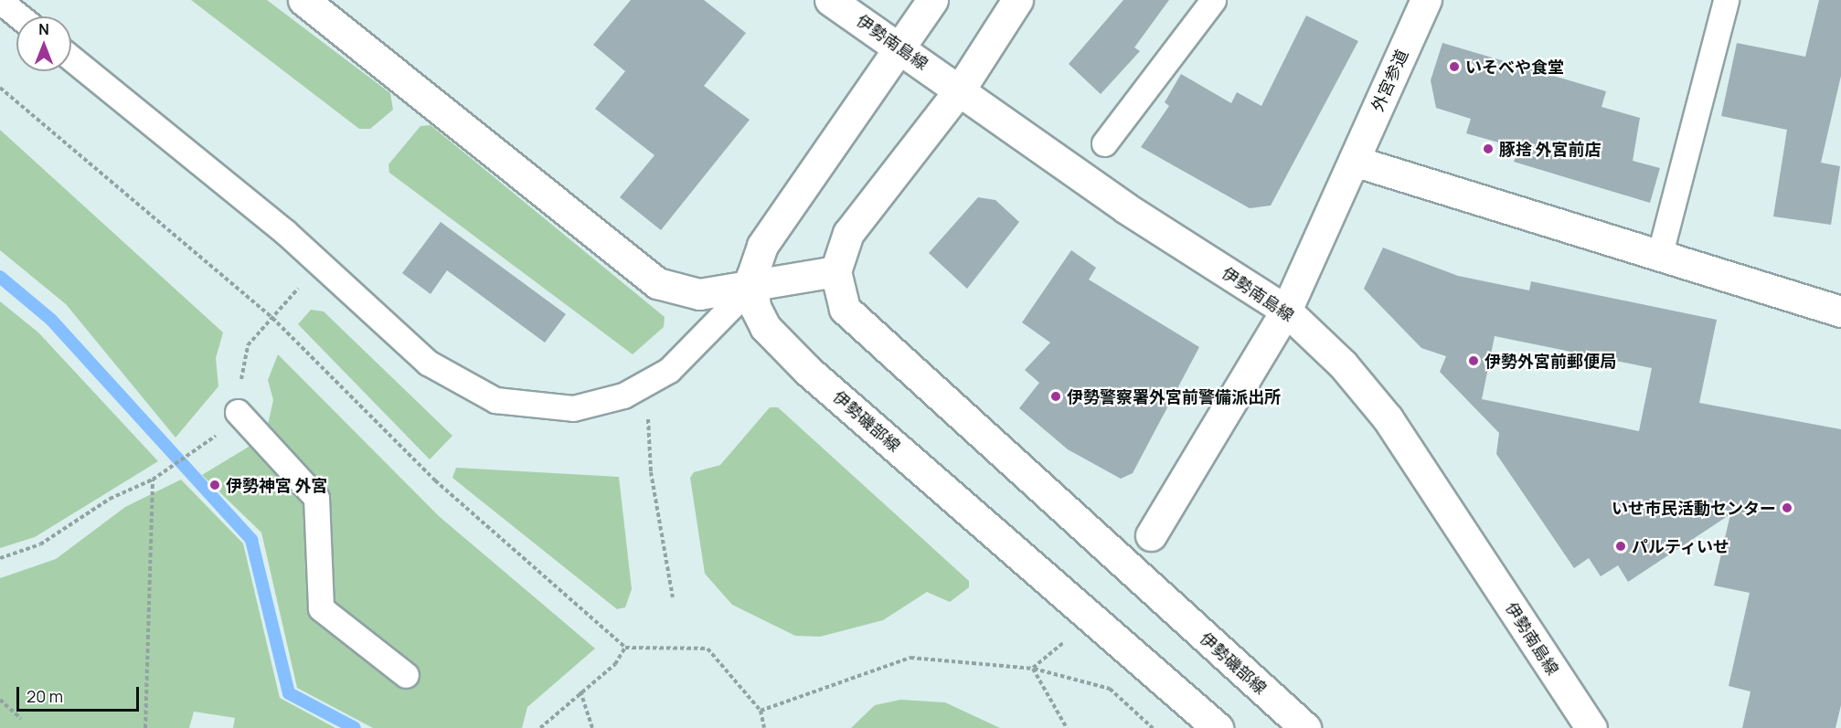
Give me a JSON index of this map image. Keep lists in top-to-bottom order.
{
  "streets": {
    "main road": ["伊勢南島線", "外宮参道", "伊勢磯部線"]
  },
  "crossings": [
    ["伊勢南島線", "外宮参道"]
  ],
  "places": [
    "いそべや食堂",
    "豚捨 外宮前店",
    "伊勢外宮前郵便局",
    "伊勢警察署外宮前警備派出所",
    "伊勢神宮 外宮",
    "いせ市民活動センター",
    "パルティいせ"
  ],
  "scale_bar": "20 m",
  "north": "top"
}
